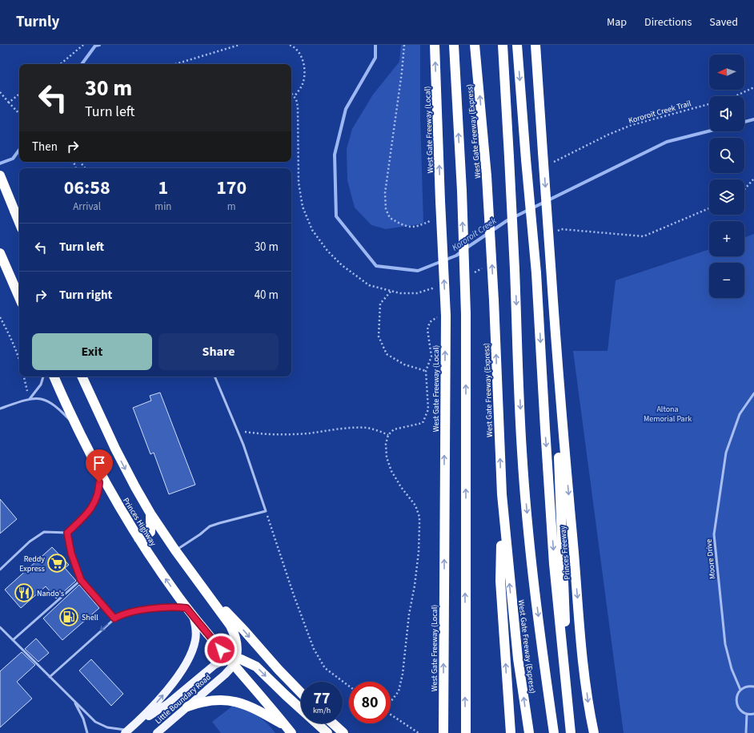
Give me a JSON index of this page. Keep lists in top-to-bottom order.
{
  "streets": {
    "highway": [
      "West Gate Freeway (Local)",
      "West Gate Freeway (Express)",
      "Princes Highway",
      "Princes Freeway"
    ],
    "main road": ["Little Boundary Road"],
    "lane": ["Moore Drive"],
    "path": ["Kororoit Creek Trail"]
  },
  "crossings": [
    ["Princes Highway", "Little Boundary Road"]
  ],
  "water": ["Kororoit Creek"],
  "parks": ["Altona Memorial Park"],
  "places": {
    "supermarket": ["Reddy Express"],
    "restaurant": ["Nando's"],
    "fuel station": ["Shell"]
  },
  "north": "left",
  "page": {
    "header": "Turnly",
    "nav": ["Map", "Directions", "Saved"],
    "map_buttons": ["+", "−"],
    "turn": ["30 m", "Turn left"],
    "then": "Then",
    "eta": [
      "06:58",
      "Arrival",
      "1",
      "min",
      "170",
      "m"
    ],
    "list": [
      {
        "name": "Turn left",
        "value": "30 m"
      },
      {
        "name": "Turn right",
        "value": "40 m"
      }
    ],
    "buttons": ["Exit", "Share"],
    "speed": "77 km/h",
    "limit": "80"
  }
}
